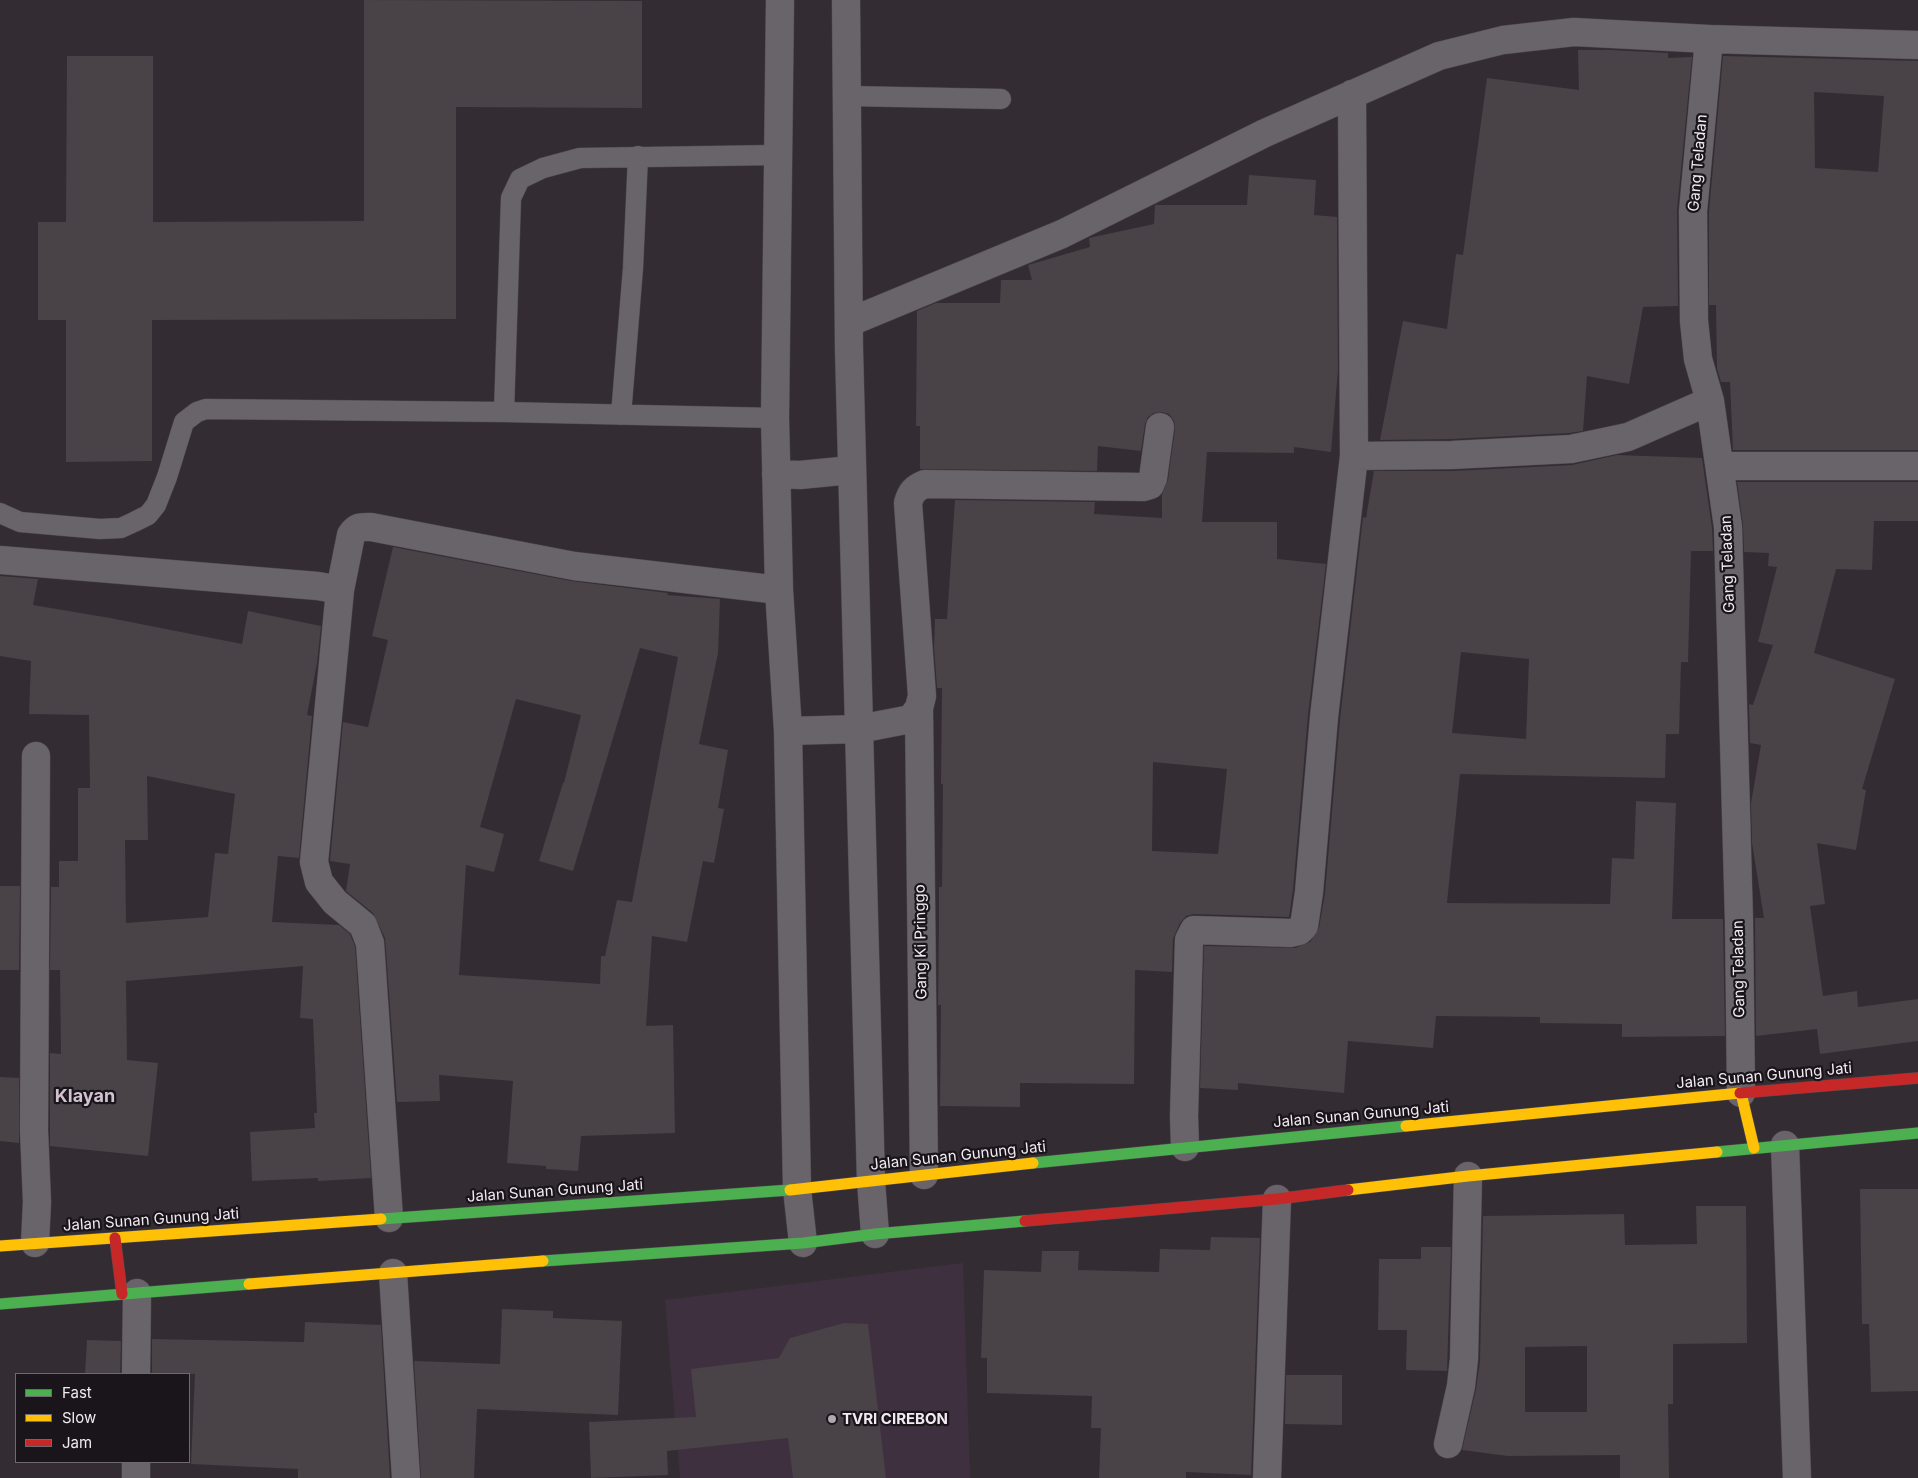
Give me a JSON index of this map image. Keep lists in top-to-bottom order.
{
  "streets": {
    "highway": ["Jalan Sunan Gunung Jati"],
    "street": ["Gang Teladan", "Gang Ki Pringgo"]
  },
  "crossings": [
    ["Gang Teladan", "Jalan Sunan Gunung Jati"],
    ["Gang Ki Pringgo", "Jalan Sunan Gunung Jati"]
  ],
  "districts": ["Klayan"],
  "places": ["TVRI CIREBON"],
  "legend": ["Fast", "Slow", "Jam"]
}
